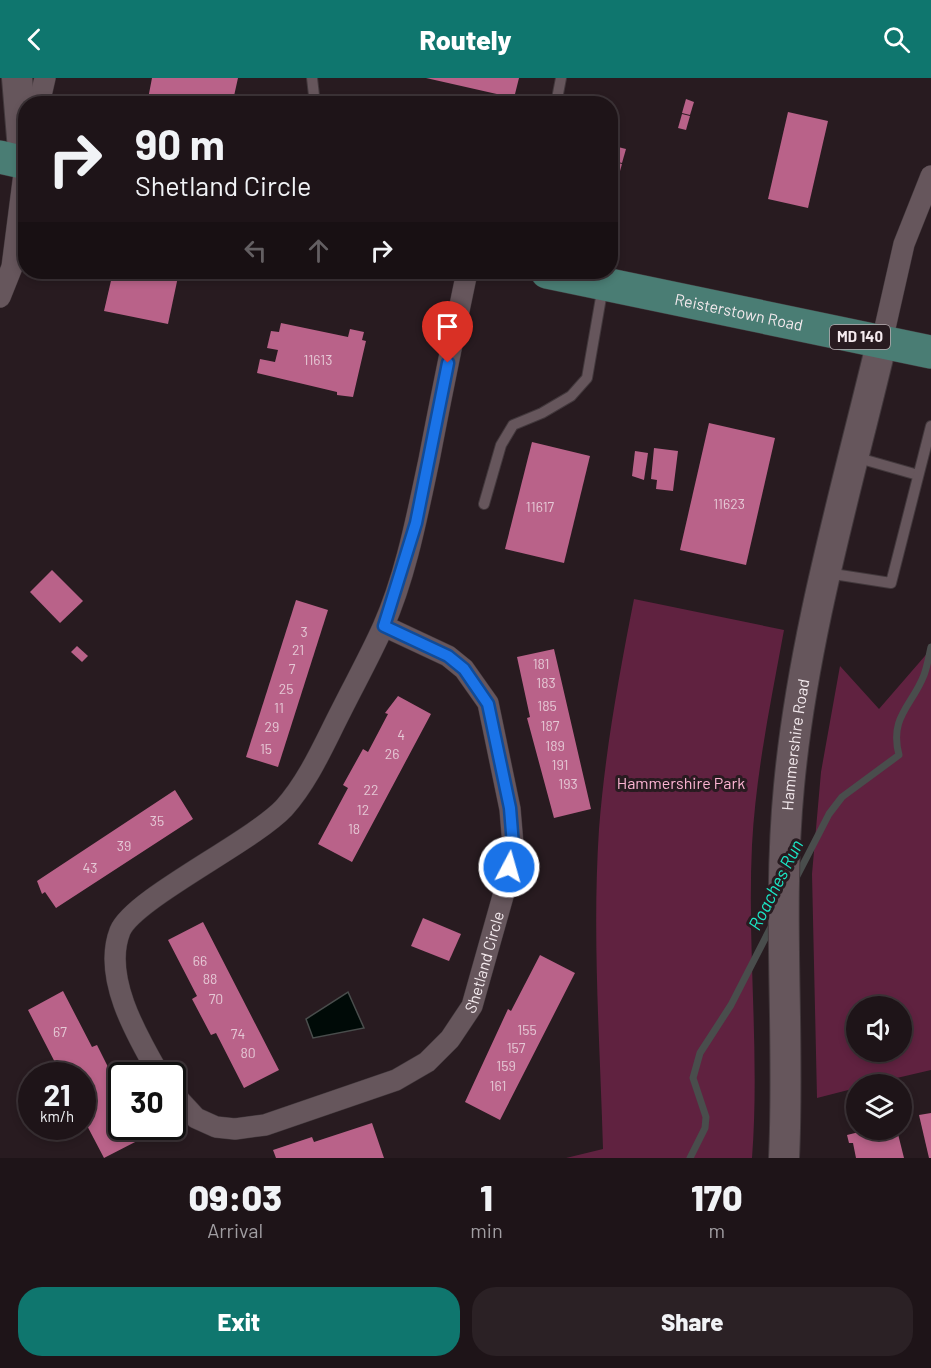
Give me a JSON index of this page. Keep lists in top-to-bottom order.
{
  "streets": {
    "main road": ["Reisterstown Road", "MD 140"],
    "street": ["Hammershire Road", "Shetland Circle"]
  },
  "crossings": [
    ["Reisterstown Road", "Hammershire Road"]
  ],
  "water": ["Roaches Run"],
  "parks": ["Hammershire Park"],
  "house_numbers": [
    "11613",
    "11623",
    "11617",
    "3",
    "21",
    "181",
    "7",
    "183",
    "25",
    "185",
    "11",
    "187",
    "29",
    "4",
    "189",
    "15",
    "26",
    "191",
    "193",
    "22",
    "12",
    "35",
    "18",
    "39",
    "43",
    "66",
    "88",
    "70",
    "155",
    "67",
    "74",
    "157",
    "80",
    "159",
    "161"
  ],
  "page": {
    "header": "Routely",
    "turn": ["90 m", "Shetland Circle"],
    "speed": "21 km/h",
    "limit": "30",
    "eta": [
      "09:03",
      "Arrival",
      "1",
      "min",
      "170",
      "m"
    ],
    "buttons": ["Exit", "Share"]
  }
}
